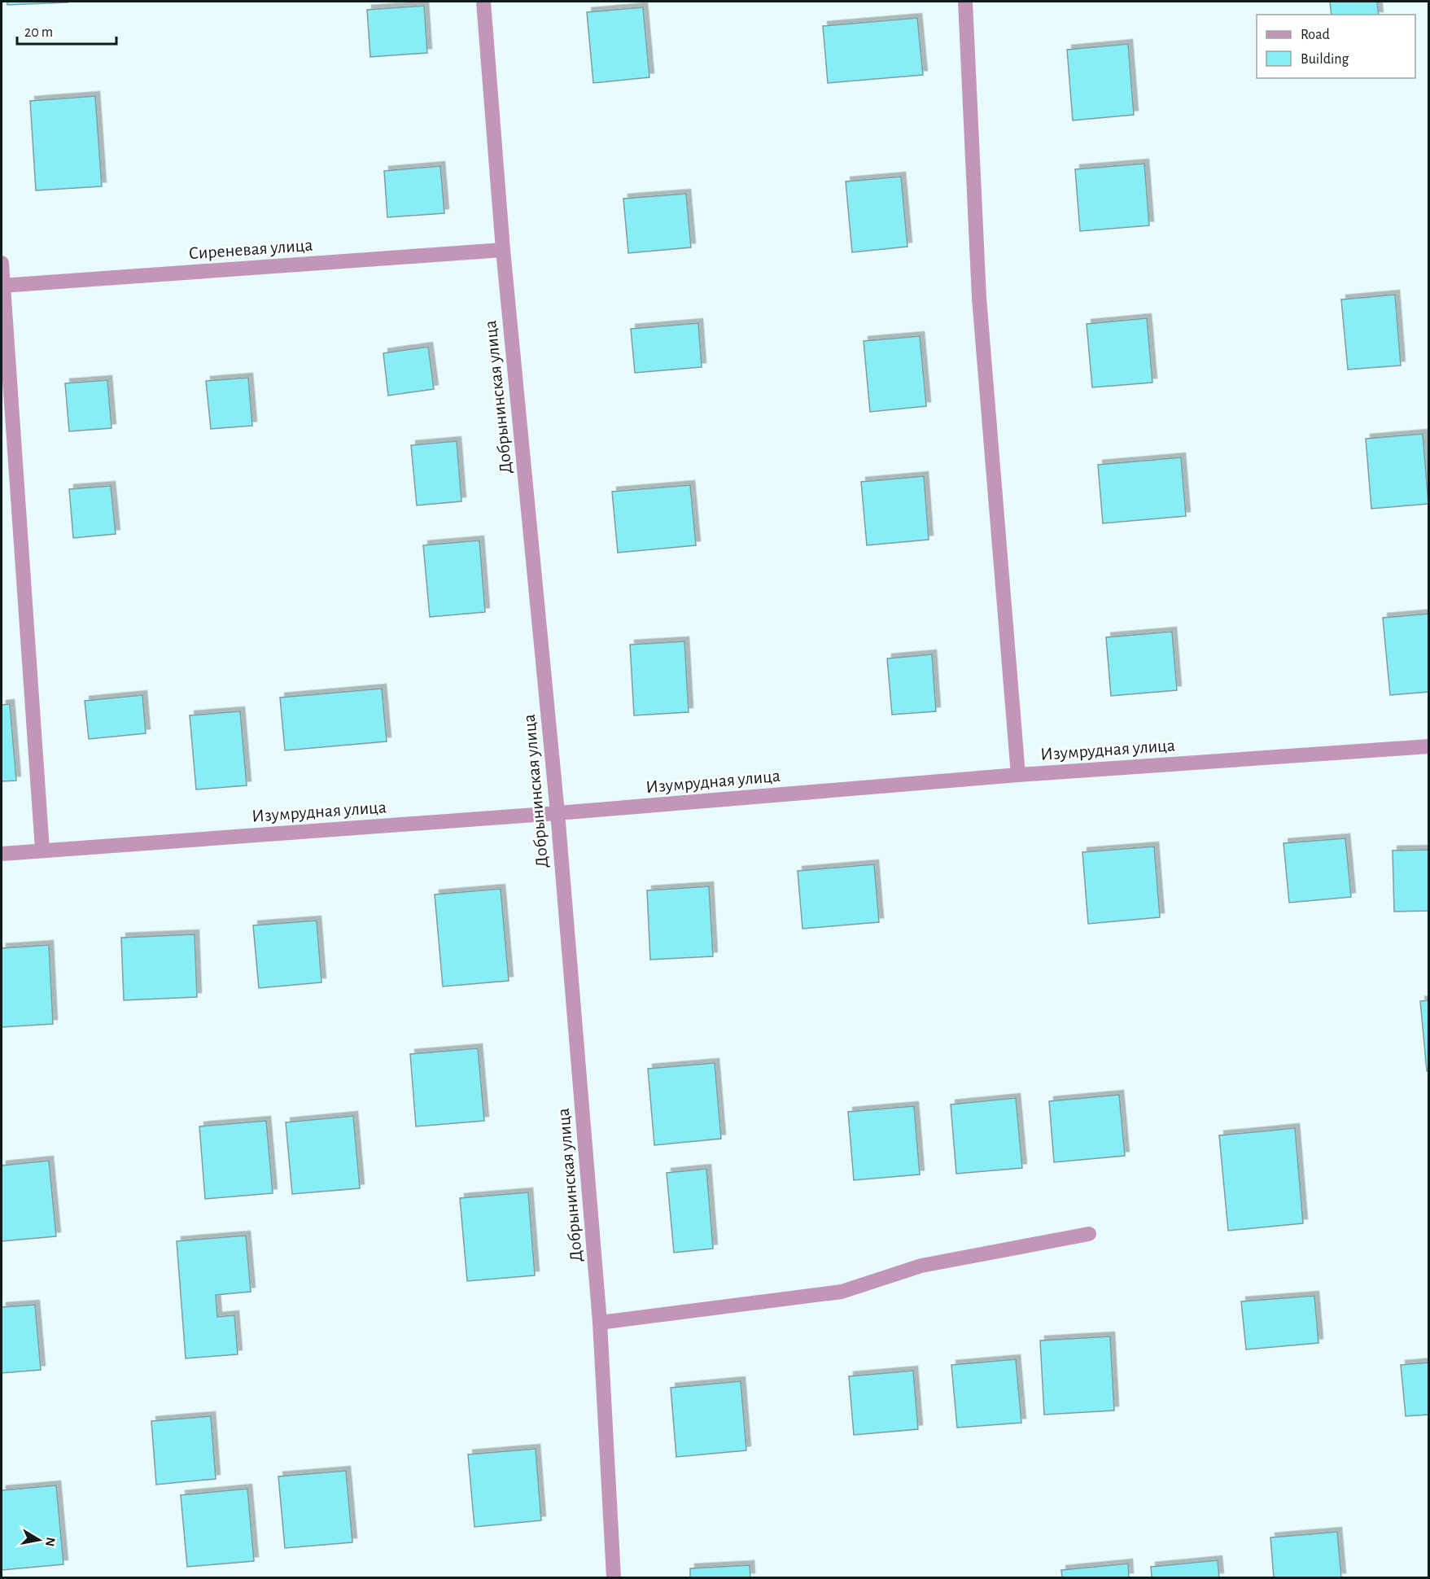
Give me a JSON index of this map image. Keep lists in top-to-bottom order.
{
  "streets": {
    "street": ["Сиреневая улица", "Добрынинская улица", "Изумрудная улица"]
  },
  "crossings": [
    ["Сиреневая улица", "Добрынинская улица"],
    ["Добрынинская улица", "Изумрудная улица"]
  ],
  "legend": ["Road", "Building"],
  "scale_bar": "20 m",
  "north": "right"
}
